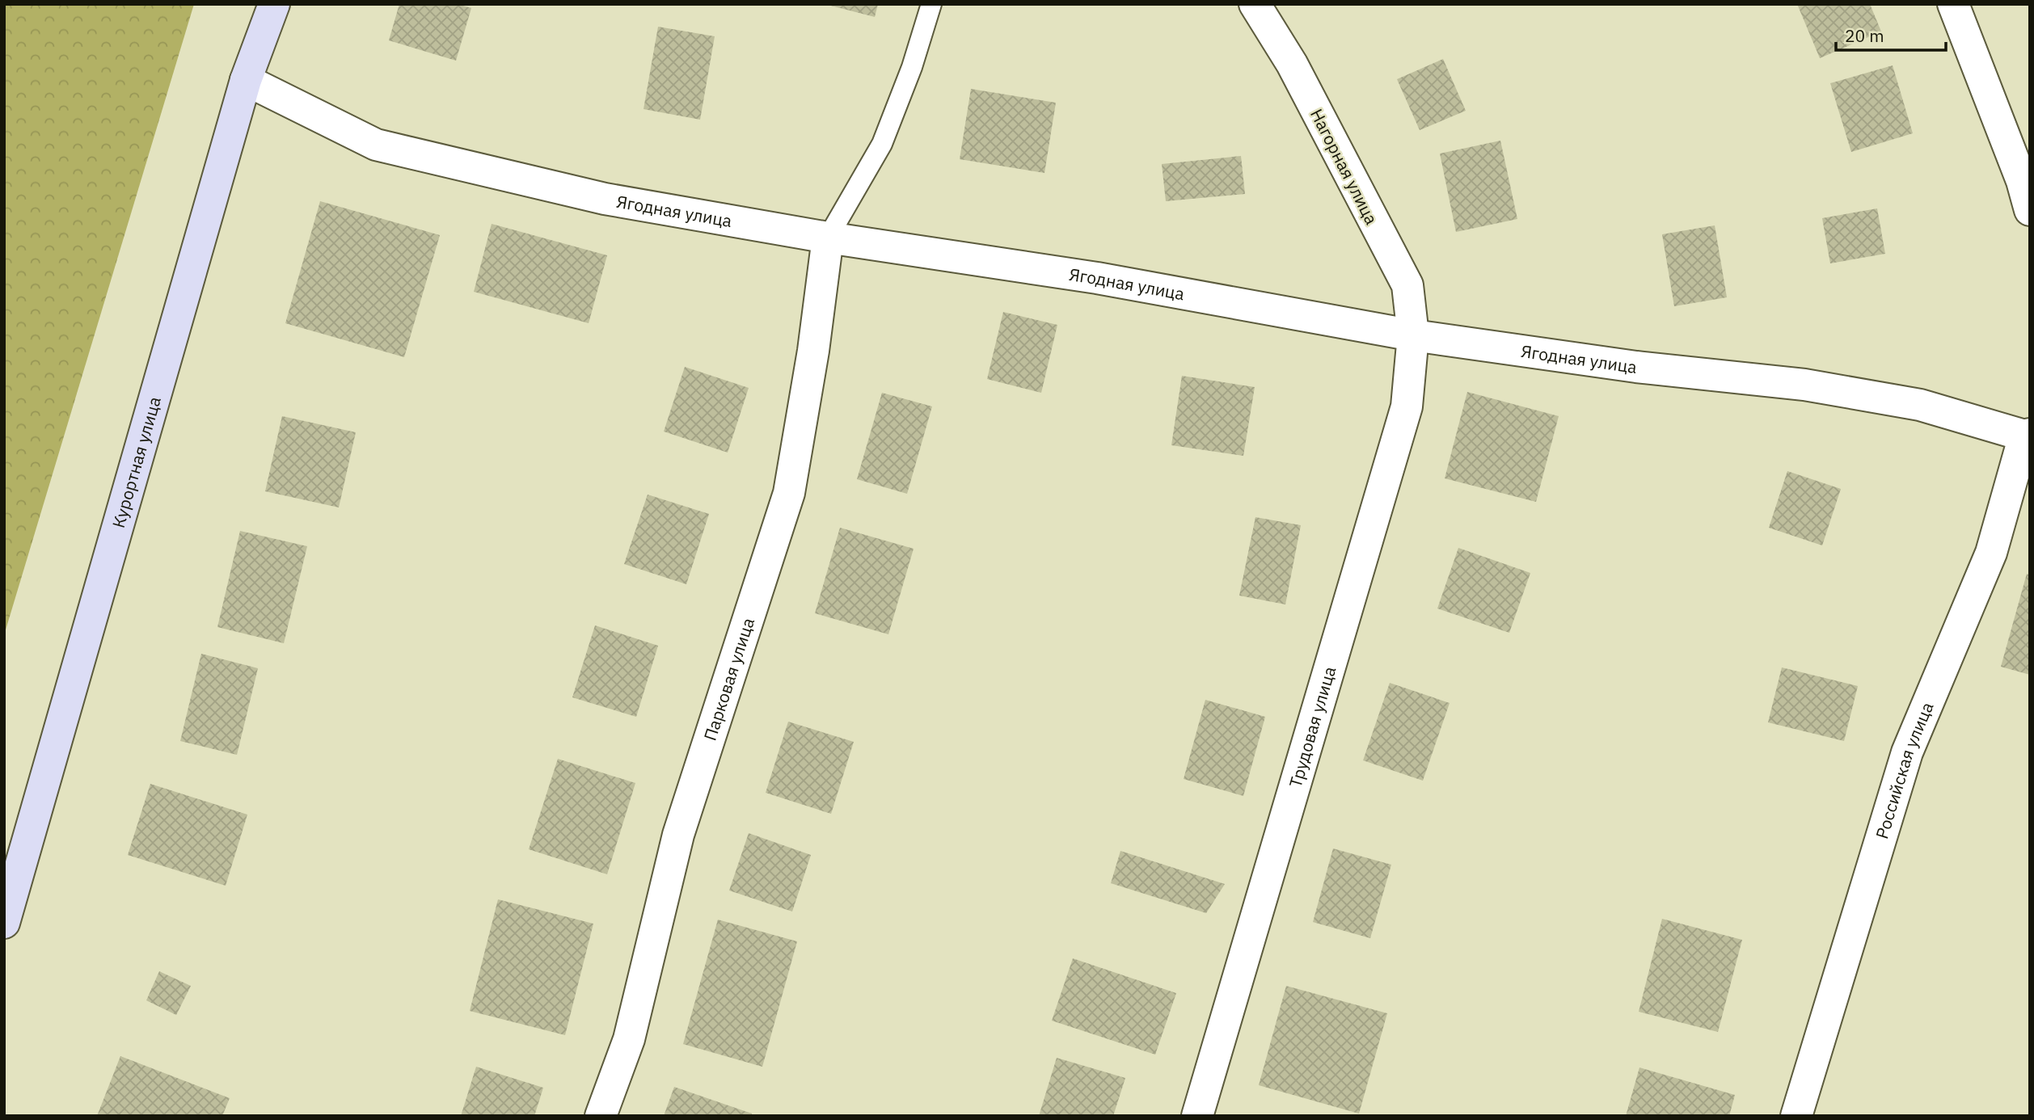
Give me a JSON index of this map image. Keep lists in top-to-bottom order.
{
  "streets": {
    "street": [
      "Нагорная улица",
      "Ягодная улица",
      "Курортная улица",
      "Парковая улица",
      "Трудовая улица",
      "Российская улица"
    ]
  },
  "crossings": [
    ["Нагорная улица", "Ягодная улица"],
    ["Нагорная улица", "Трудовая улица"],
    ["Ягодная улица", "Курортная улица"],
    ["Ягодная улица", "Парковая улица"],
    ["Ягодная улица", "Трудовая улица"],
    ["Ягодная улица", "Российская улица"]
  ],
  "scale_bar": "20 m"
}
